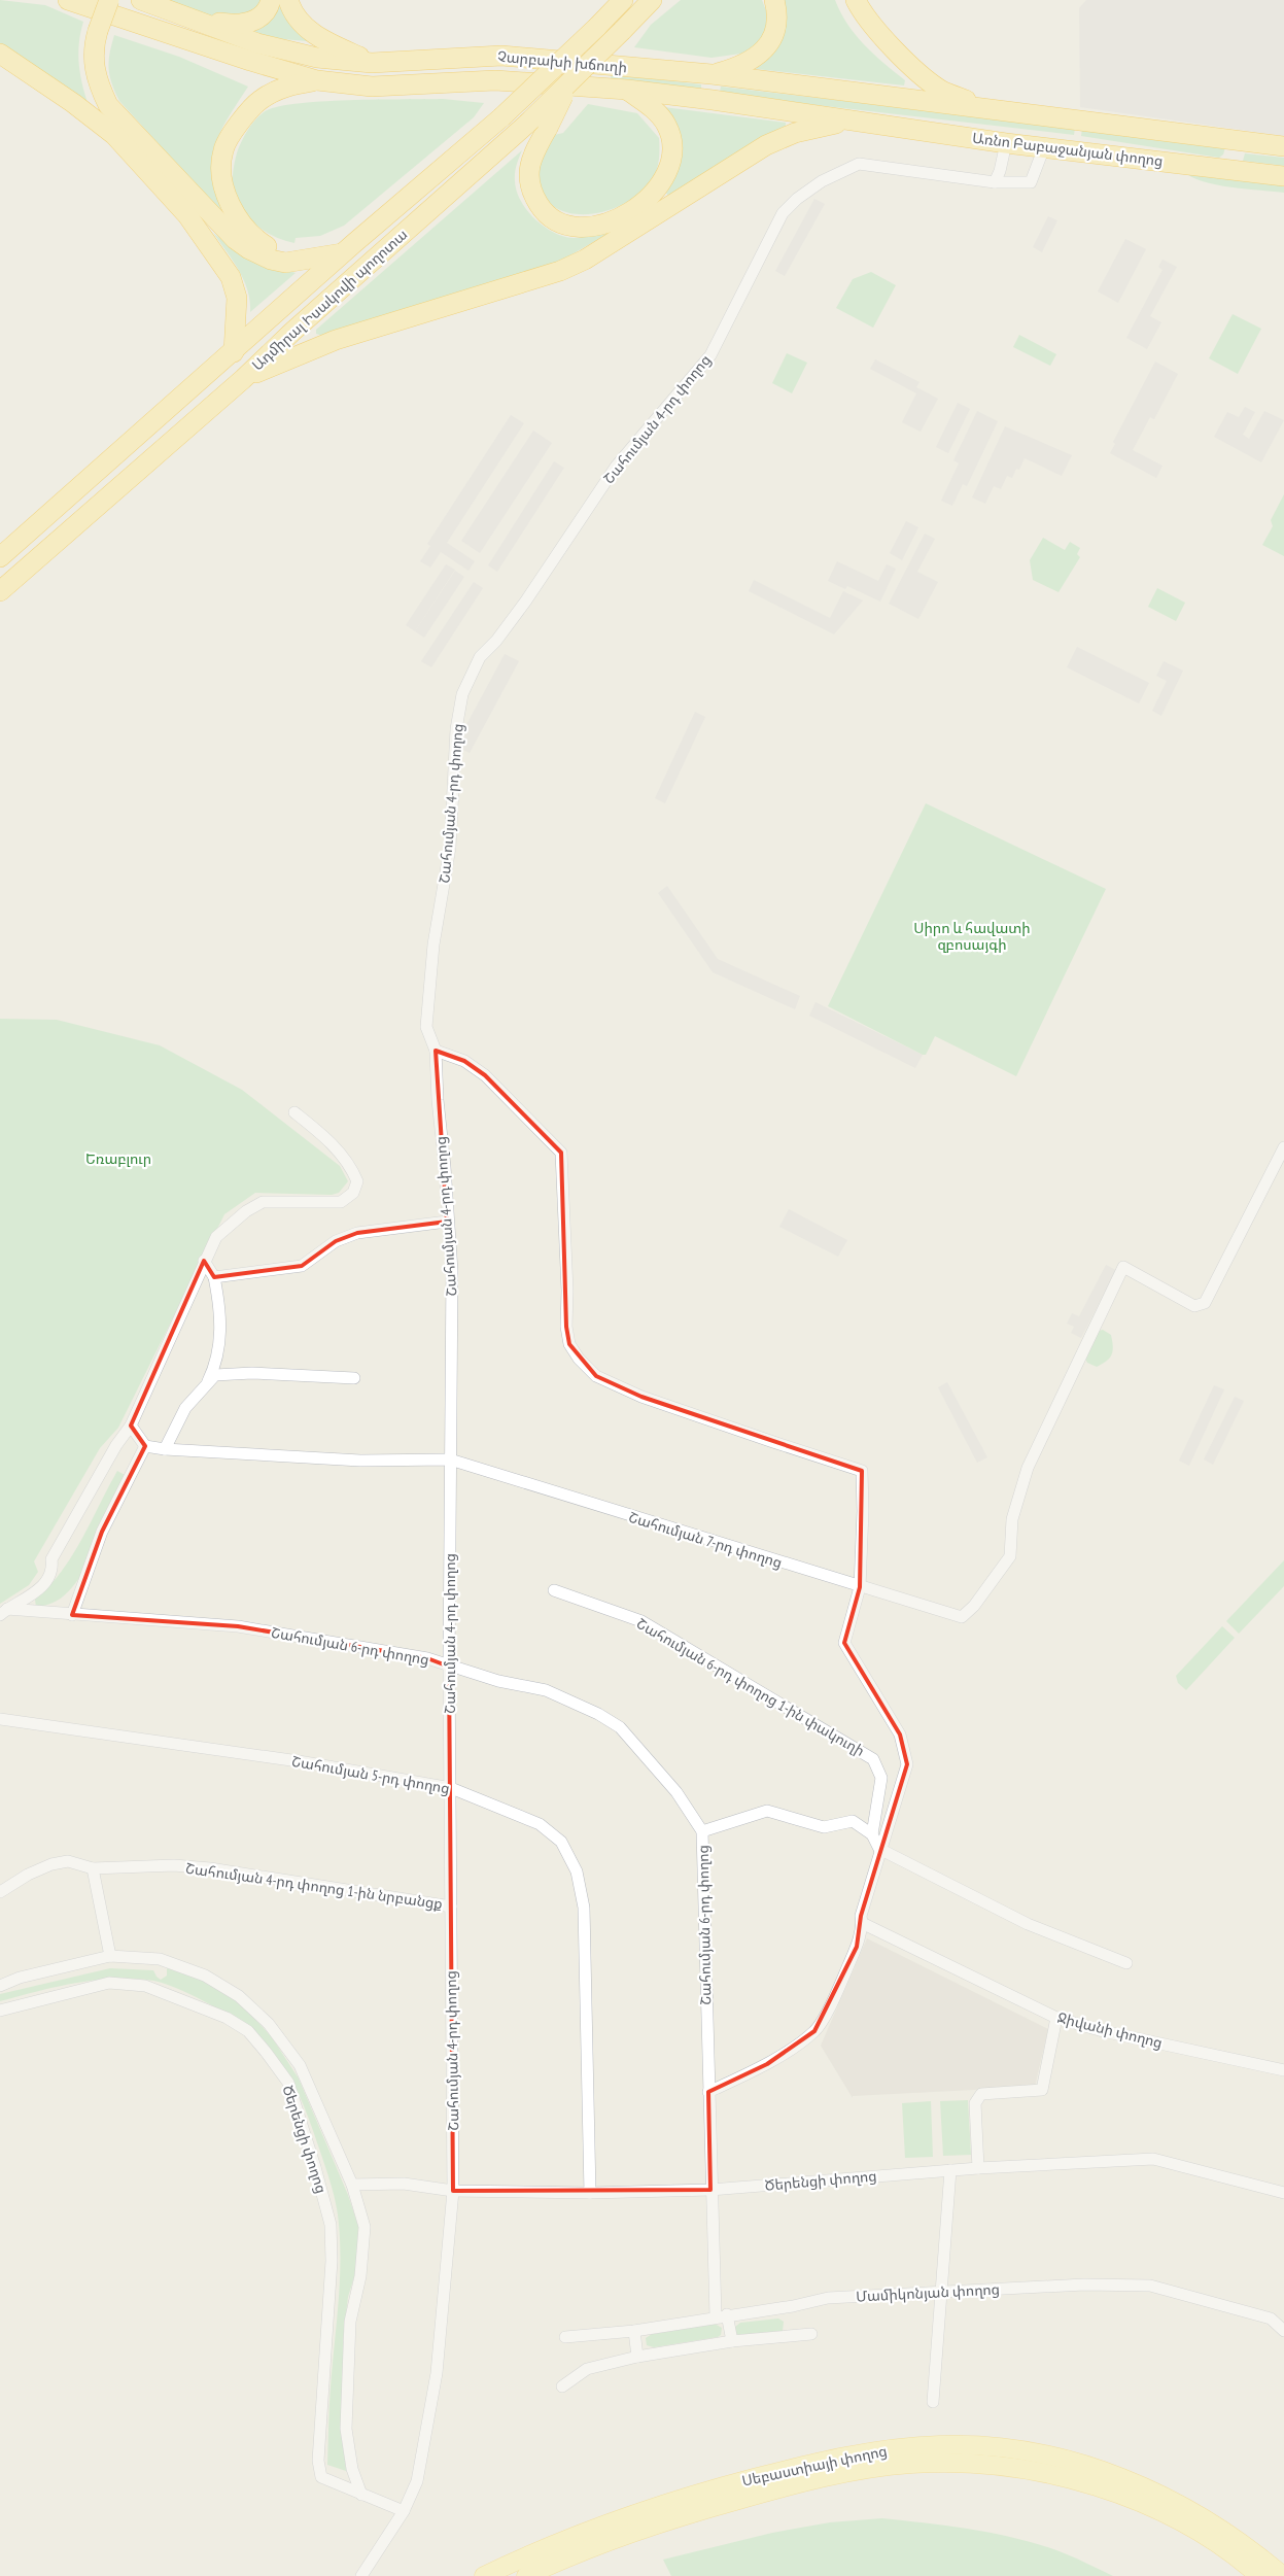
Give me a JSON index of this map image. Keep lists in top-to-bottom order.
{
  "streets": {
    "highway": ["Չարբախի խճուղի", "Առնո Բաբաջանյան փողոց", "Ադմիրալ Իսակովի պողոտա"],
    "main road": ["Սեբաստիայի փողոց"],
    "street": [
      "Շահումյան 4-րդ փողոց",
      "Շահումյան 7-րդ փողոց",
      "Շահումյան 6-րդ փողոց",
      "Շահումյան 6-րդ փողոց 1-ին փակուղի",
      "Շահումյան 5-րդ փողոց",
      "Շահումյան 4-րդ փողոց 1-ին նրբանցք",
      "Ջիվանի փողոց",
      "Ծերենցի փողոց",
      "Մամիկոնյան փողոց"
    ]
  },
  "crossings": [
    ["Չարբախի խճուղի", "Առնո Բաբաջանյան փողոց"],
    ["Առնո Բաբաջանյան փողոց", "Շահումյան 4-րդ փողոց"],
    ["Շահումյան 4-րդ փողոց", "Շահումյան 7-րդ փողոց"],
    ["Շահումյան 4-րդ փողոց", "Շահումյան 6-րդ փողոց"],
    ["Շահումյան 4-րդ փողոց", "Շահումյան 5-րդ փողոց"],
    ["Շահումյան 4-րդ փողոց", "Շահումյան 4-րդ փողոց 1-ին նրբանցք"],
    ["Շահումյան 4-րդ փողոց", "Ծերենցի փողոց"],
    ["Շահումյան 6-րդ փողոց", "Ծերենցի փողոց"],
    ["Շահումյան 6-րդ փողոց", "Մամիկոնյան փողոց"],
    ["Շահումյան 5-րդ փողոց", "Ծերենցի փողոց"]
  ],
  "parks": ["Սիրո և հավատի զբոսայգի", "Եռաբլուր"]
}
